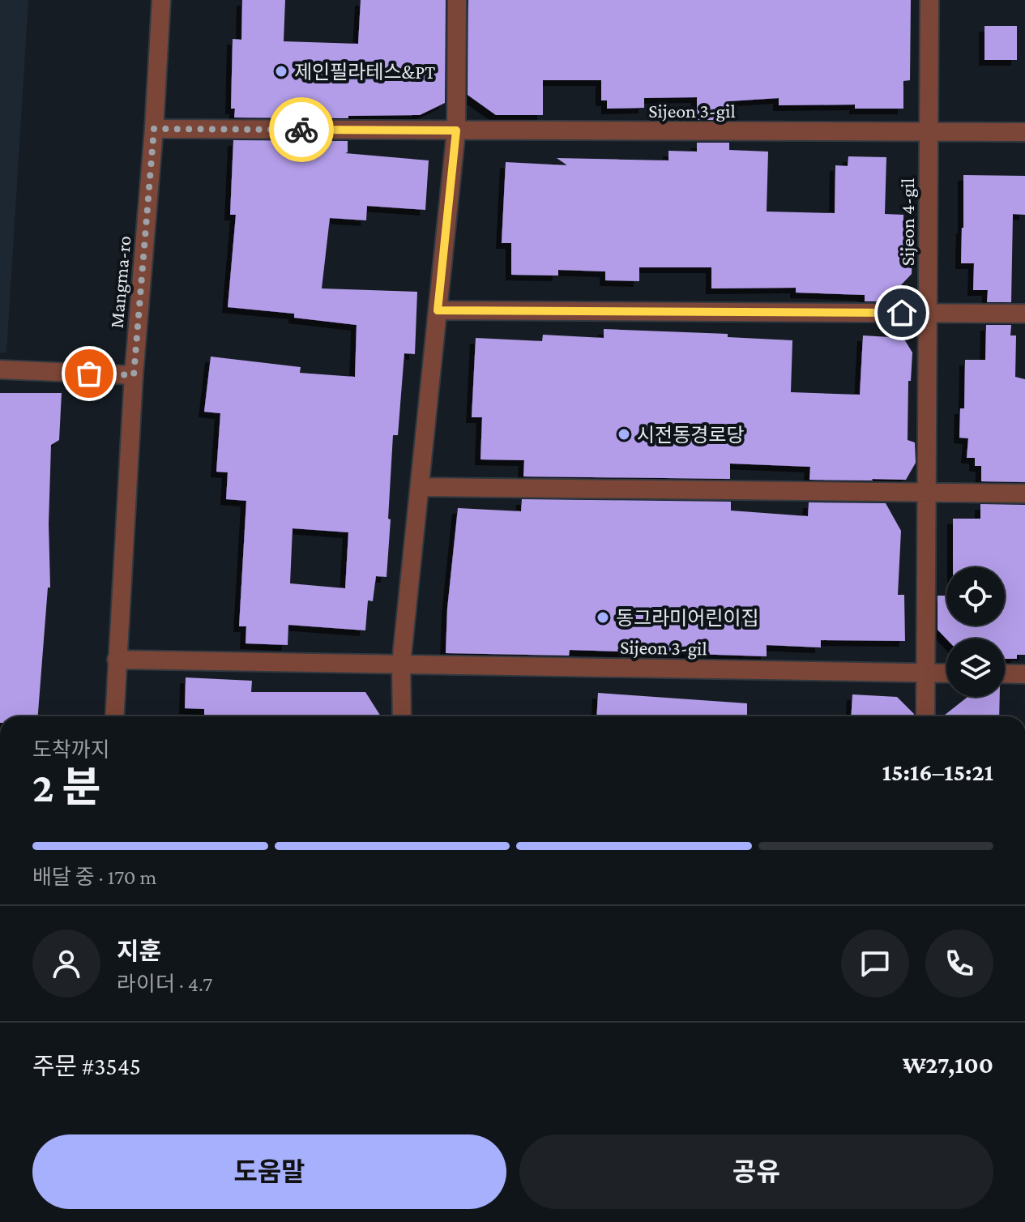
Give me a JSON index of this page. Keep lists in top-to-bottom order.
{
  "streets": {
    "street": ["Sijeon 3-gil", "Sijeon 4-gil", "Mangma-ro"]
  },
  "crossings": [
    ["Sijeon 3-gil", "Sijeon 4-gil"],
    ["Sijeon 3-gil", "Mangma-ro"]
  ],
  "places": ["제인필라테스&PT", "시전동경로당", "동그라미어린이집"],
  "page": {
    "heading": ["2 분", "도착까지", "15:16–15:21"],
    "panel": [
      "지훈",
      "라이더 · 4.7",
      "주문 #3545",
      "₩27,100"
    ],
    "bar": "배달 중 · 170 m",
    "buttons": ["도움말", "공유"]
  }
}
